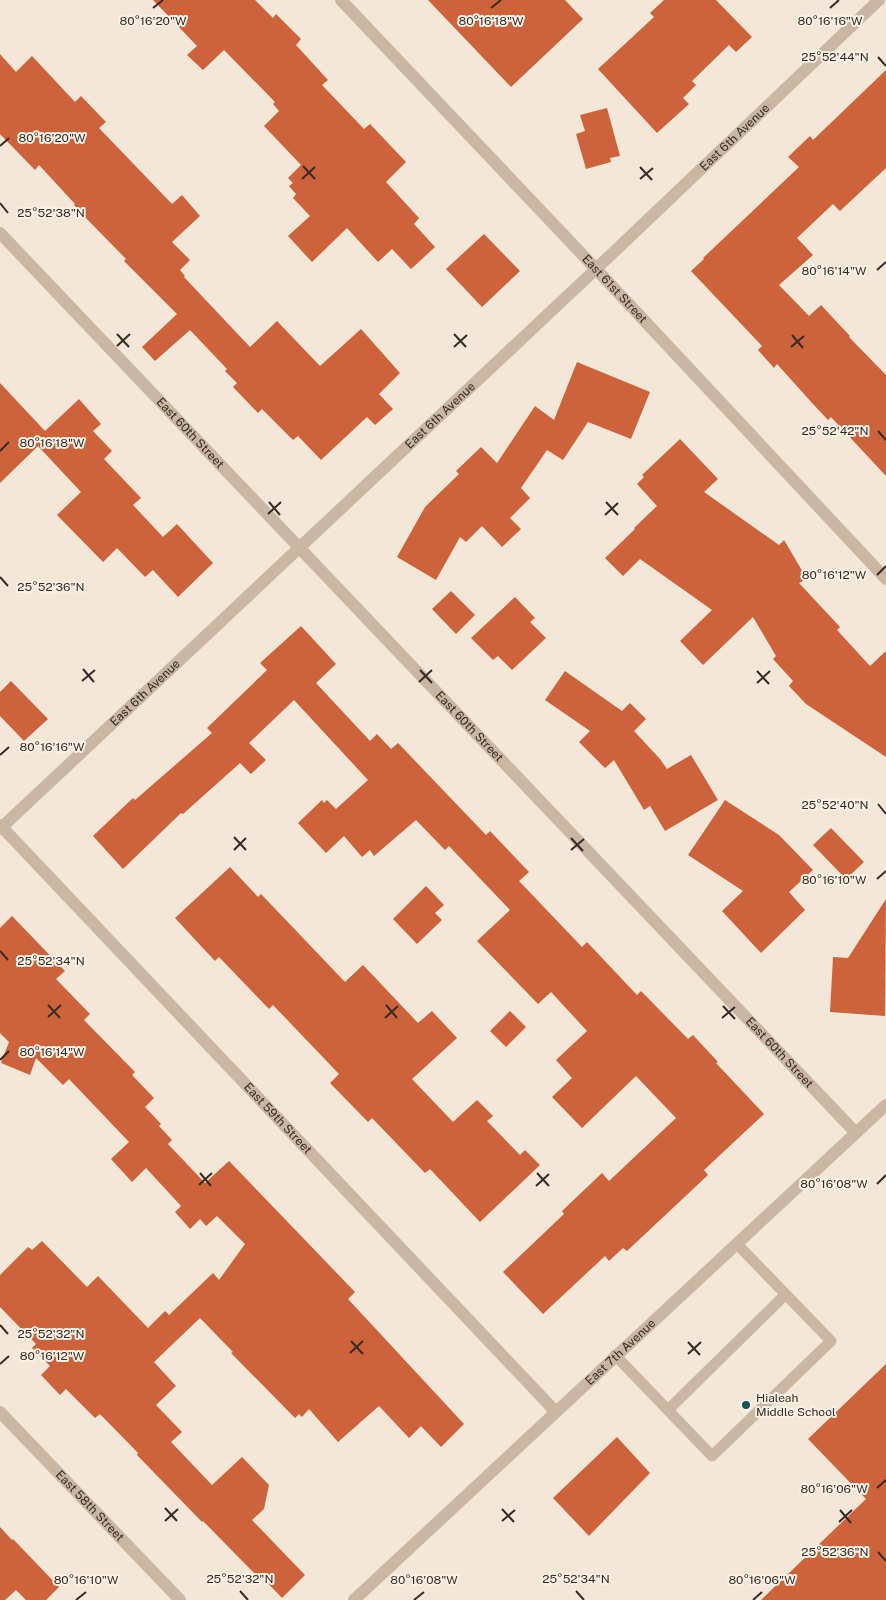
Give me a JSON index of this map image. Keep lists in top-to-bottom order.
{
  "streets": {
    "street": [
      "East 6th Avenue",
      "East 61st Street",
      "East 60th Street",
      "East 59th Street",
      "East 7th Avenue",
      "East 58th Street"
    ]
  },
  "crossings": [
    ["East 6th Avenue", "East 61st Street"],
    ["East 6th Avenue", "East 60th Street"],
    ["East 6th Avenue", "East 59th Street"],
    ["East 60th Street", "East 7th Avenue"],
    ["East 59th Street", "East 7th Avenue"]
  ],
  "places": ["Hialeah Middle School"],
  "coordinates": [
    "80°16'20\"W",
    "80°16'18\"W",
    "80°16'16\"W",
    "25°52'44\"N",
    "25°52'38\"N",
    "80°16'14\"W",
    "25°52'42\"N",
    "80°16'12\"W",
    "25°52'36\"N",
    "25°52'40\"N",
    "80°16'10\"W",
    "25°52'34\"N",
    "80°16'08\"W",
    "25°52'32\"N",
    "80°16'06\"W"
  ]
}
